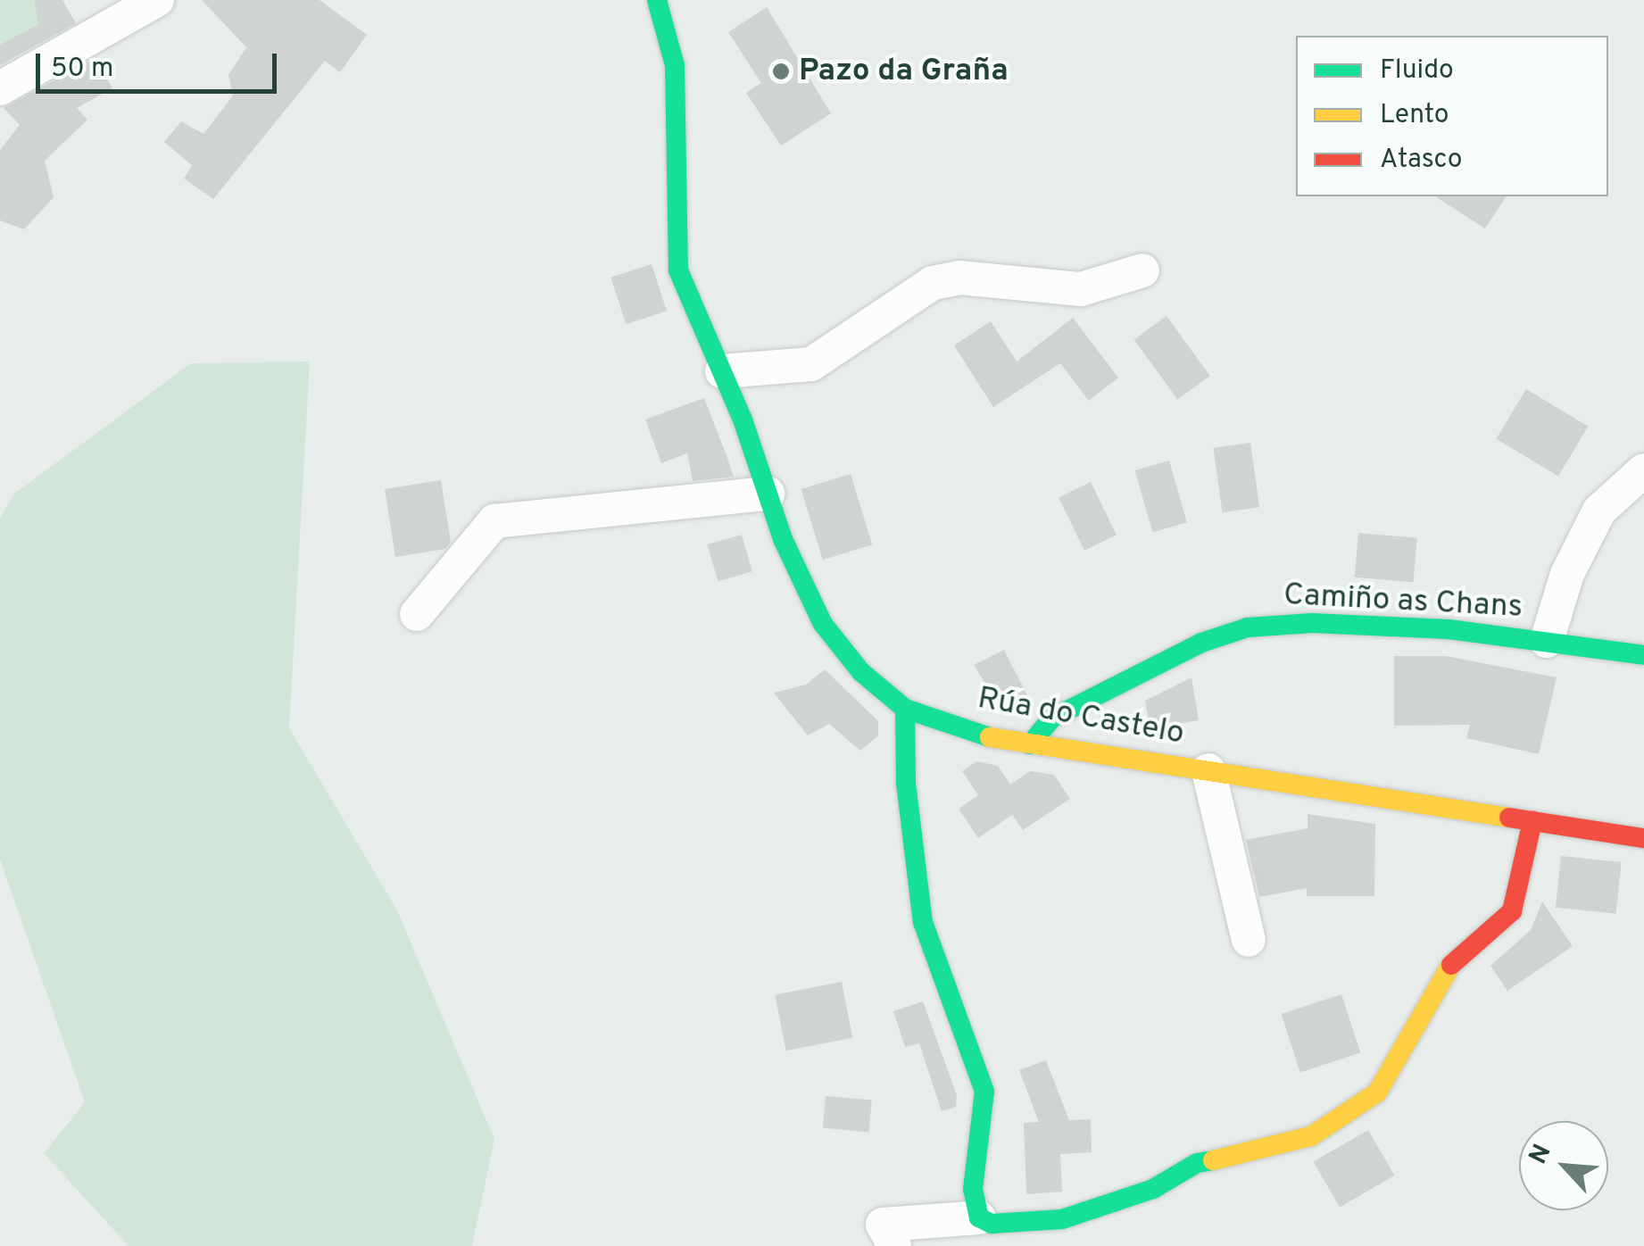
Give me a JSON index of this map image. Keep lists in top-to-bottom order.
{
  "streets": {
    "street": ["Camiño as Chans", "Rúa do Castelo"]
  },
  "crossings": [
    ["Camiño as Chans", "Rúa do Castelo"]
  ],
  "places": ["Pazo da Graña"],
  "legend": ["Fluido", "Lento", "Atasco"],
  "scale_bar": "50 m",
  "north": "top left"
}
